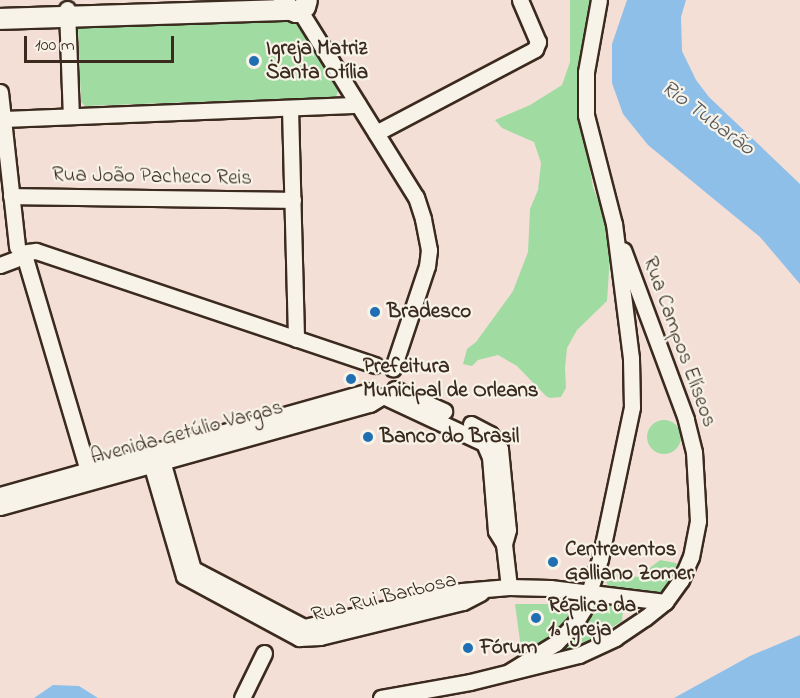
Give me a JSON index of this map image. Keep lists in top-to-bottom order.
{
  "streets": {
    "street": [
      "Rua João Pacheco Reis",
      "Rua Campos Elíseos",
      "Avenida Getúlio Vargas",
      "Rua Rui Barbosa"
    ]
  },
  "crossings": [
    ["Rua Campos Elíseos", "Rua Rui Barbosa"],
    ["Avenida Getúlio Vargas", "Rua Rui Barbosa"]
  ],
  "water": ["Rio Tubarão"],
  "places": [
    "Igreja Matriz Santa Otília",
    "Bradesco",
    "Prefeitura Municipal de Orleans",
    "Banco do Brasil",
    "Centreventos Galliano Zomer",
    "Réplica da 1ª Igreja",
    "Fórum"
  ],
  "scale_bar": "100 m"
}
